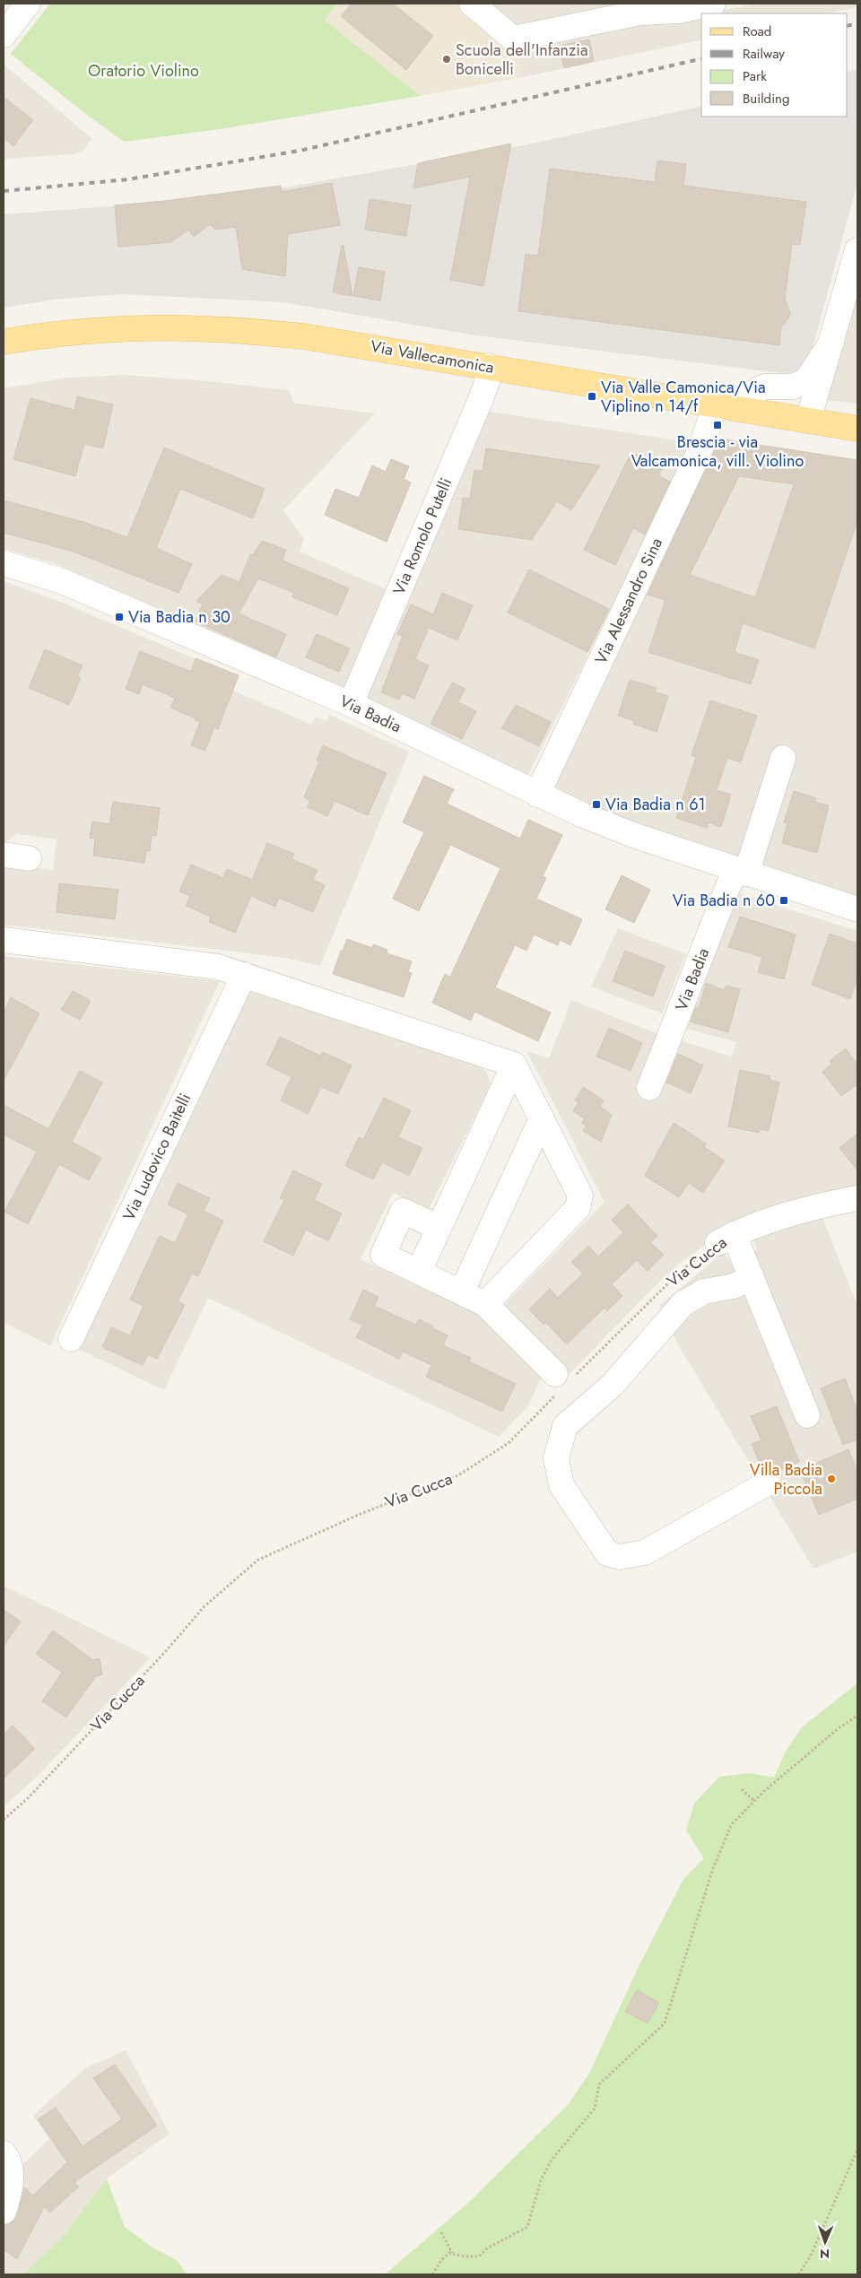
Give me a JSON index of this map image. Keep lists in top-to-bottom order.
{
  "streets": {
    "main road": ["Via Vallecamonica"],
    "street": [
      "Via Romolo Putelli",
      "Via Alessandro Sina",
      "Via Badia",
      "Via Ludovico Baitelli",
      "Via Cucca"
    ]
  },
  "crossings": [
    ["Via Vallecamonica", "Via Romolo Putelli"],
    ["Via Vallecamonica", "Via Alessandro Sina"],
    ["Via Romolo Putelli", "Via Badia"],
    ["Via Alessandro Sina", "Via Badia"]
  ],
  "parks": ["Oratorio Violino"],
  "places": {
    "other": ["Scuola dell'Infanzia Bonicelli", "Villa Badia Piccola"],
    "transit": [
      "Via Valle Camonica/Via Viplino n 14/f",
      "Brescia - via Valcamonica, vill. Violino",
      "Via Badia n 30",
      "Via Badia n 61",
      "Via Badia n 60"
    ]
  },
  "legend": [
    "Road",
    "Railway",
    "Park",
    "Building"
  ],
  "north": "bottom"
}
